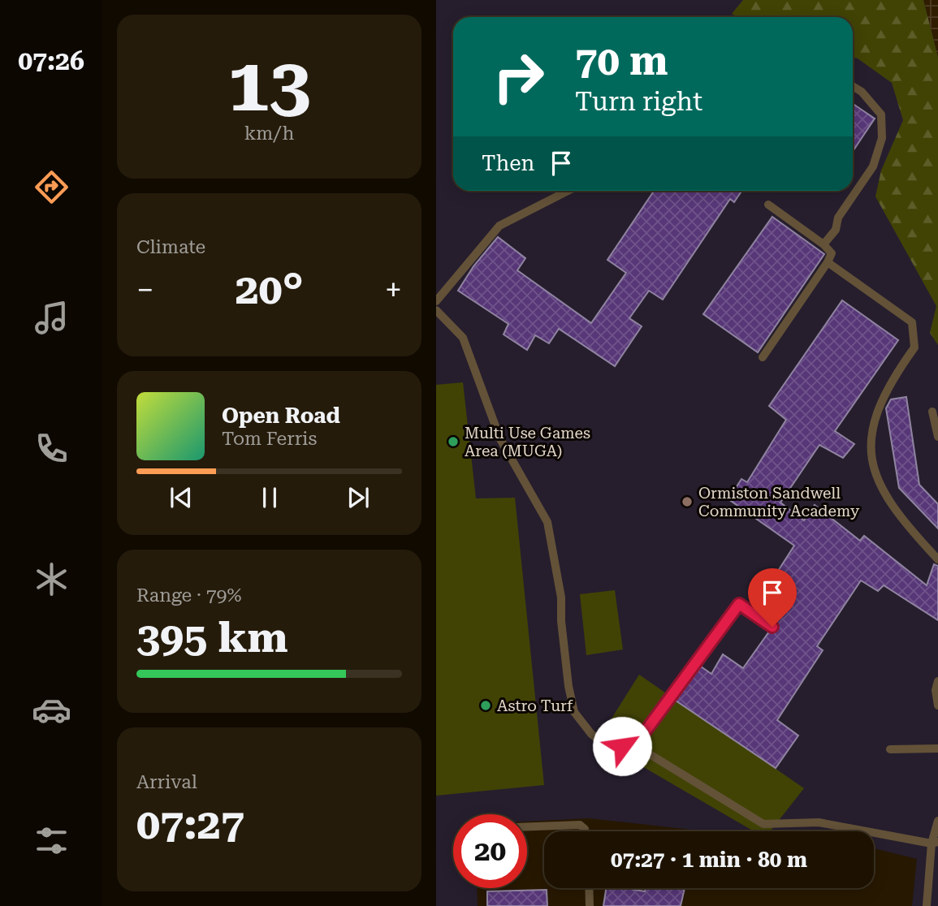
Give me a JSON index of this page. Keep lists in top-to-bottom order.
{
  "places": ["Multi Use Games Area (MUGA)", "Ormiston Sandwell Community Academy", "Astro Turf"],
  "page": {
    "tabs": "07:26",
    "tile": [
      ["13", "km/h"],
      "Climate",
      ["Range · 79%", "395 km"],
      ["Arrival", "07:27"]
    ],
    "turn": ["70 m", "Turn right"],
    "then": "Then",
    "heat": ["−", "20°", "+"],
    "song": ["Open Road", "Tom Ferris"],
    "limit": "20",
    "trip": "07:27 · 1 min · 80 m"
  }
}
